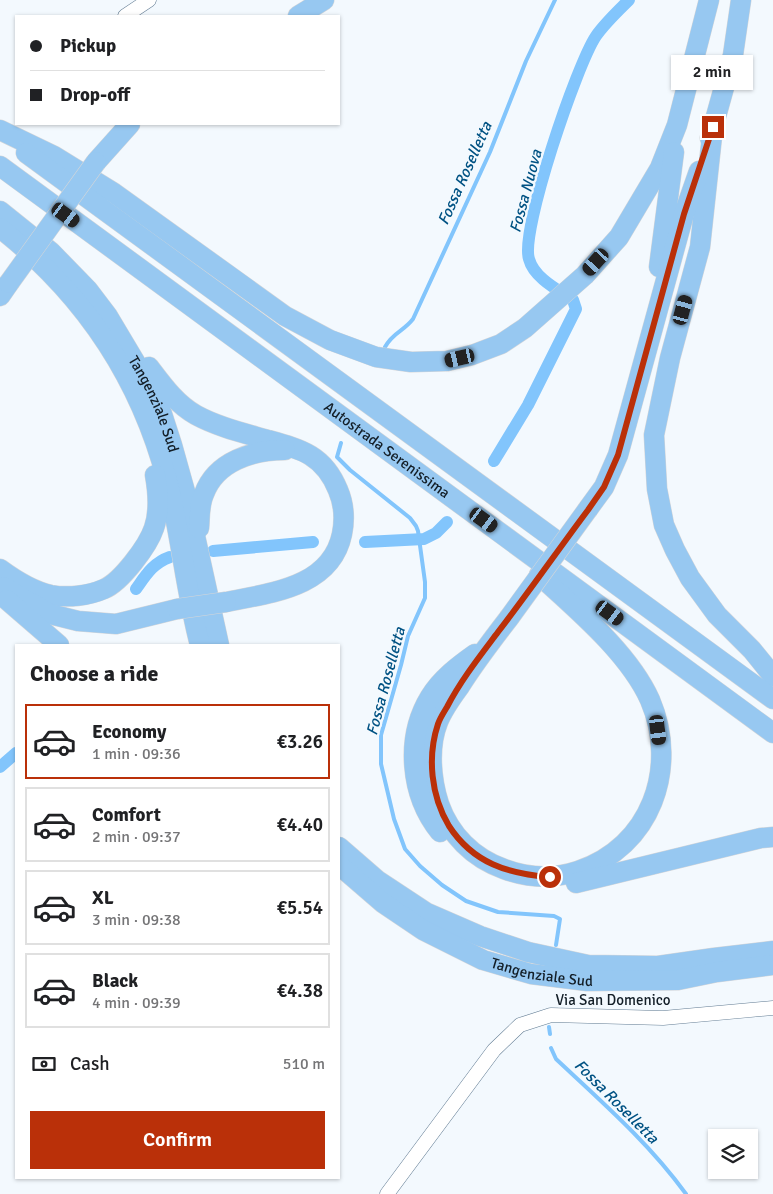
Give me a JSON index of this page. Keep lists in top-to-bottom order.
{
  "streets": {
    "highway": ["Tangenziale Sud", "Autostrada Serenissima"],
    "street": ["Via San Domenico"]
  },
  "water": ["Fossa Roselletta", "Fossa Nuova"],
  "page": {
    "banner": ["Pickup", "Drop-off"],
    "bubble": "2 min",
    "heading": "Choose a ride",
    "list": [
      {
        "name": "Economy",
        "note": "1 min · 09:36",
        "value": "€3.26"
      },
      {
        "name": "Comfort",
        "note": "2 min · 09:37",
        "value": "€4.40"
      },
      {
        "name": "XL",
        "note": "3 min · 09:38",
        "value": "€5.54"
      },
      {
        "name": "Black",
        "note": "4 min · 09:39",
        "value": "€4.38"
      }
    ],
    "pay": ["Cash", "510 m"],
    "buttons": "Confirm"
  }
}
